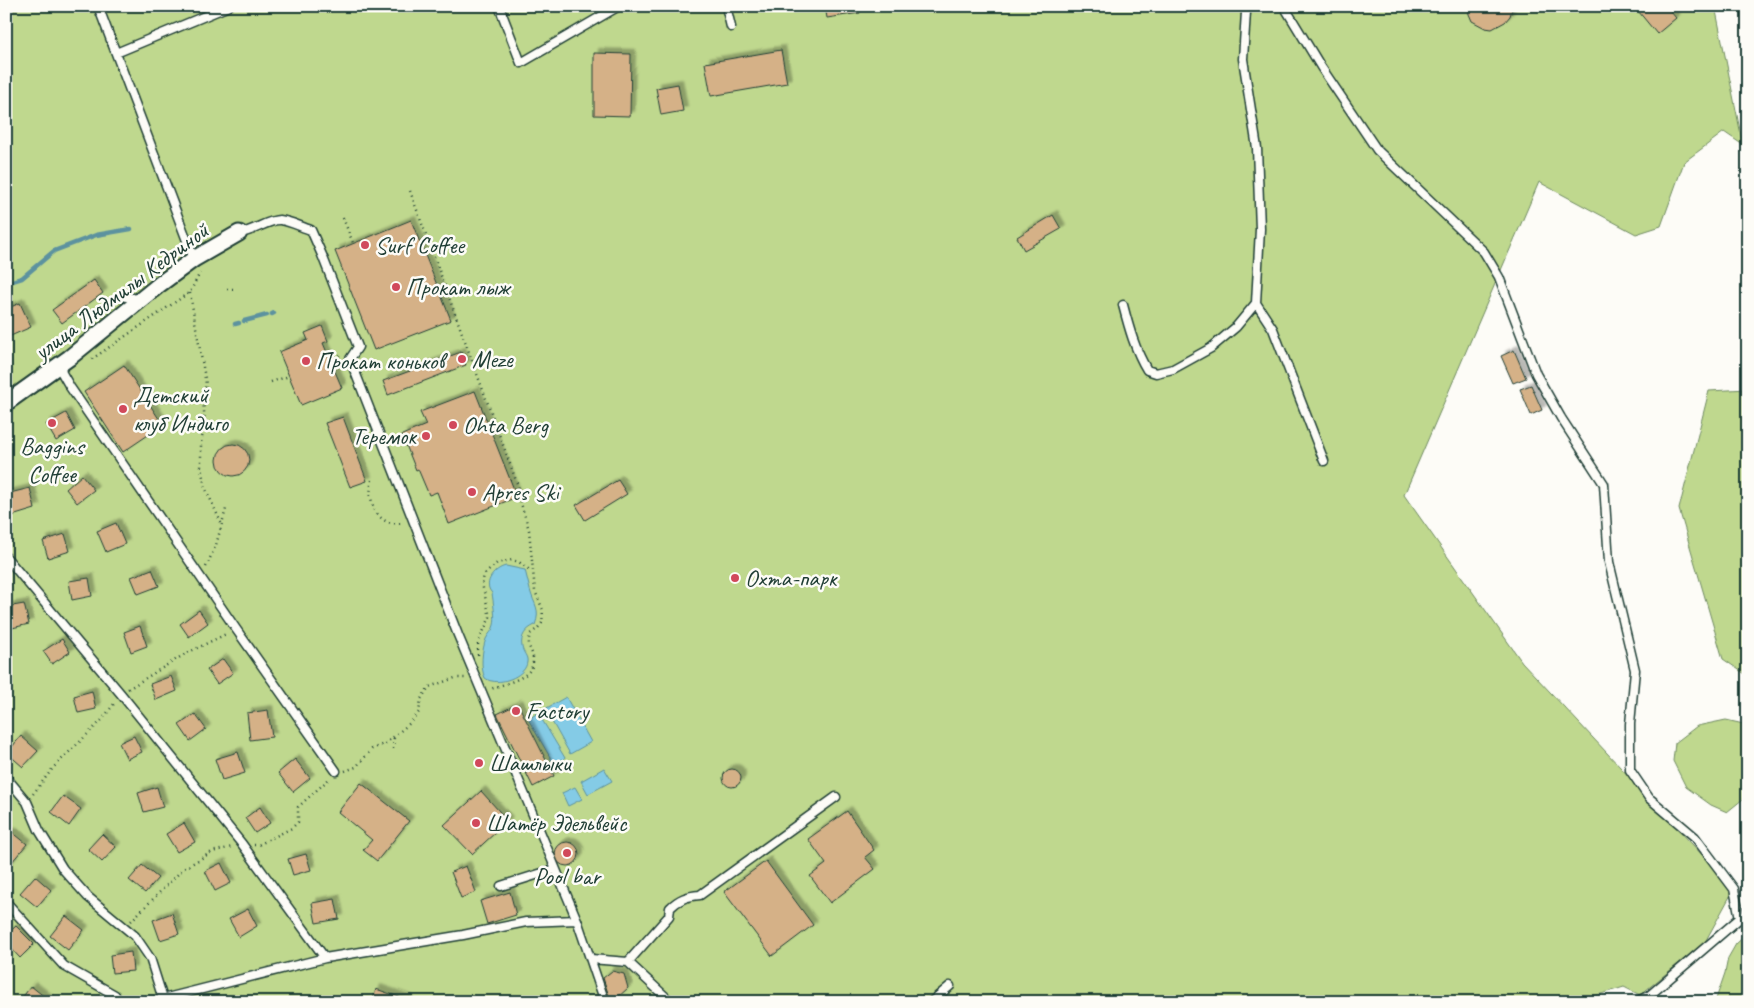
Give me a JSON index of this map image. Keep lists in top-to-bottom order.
{
  "streets": {
    "street": ["улица Людмилы Кедриной"]
  },
  "places": [
    "Surf Coffee",
    "Прокат лыж",
    "Meze",
    "Прокат коньков",
    "Детский клуб Индиго",
    "Baggins Coffee",
    "Ohta Berg",
    "Теремок",
    "Apres Ski",
    "Охта-парк",
    "Factory",
    "Шашлыки",
    "Шатёр Эдельвейс",
    "Pool bar"
  ]
}
